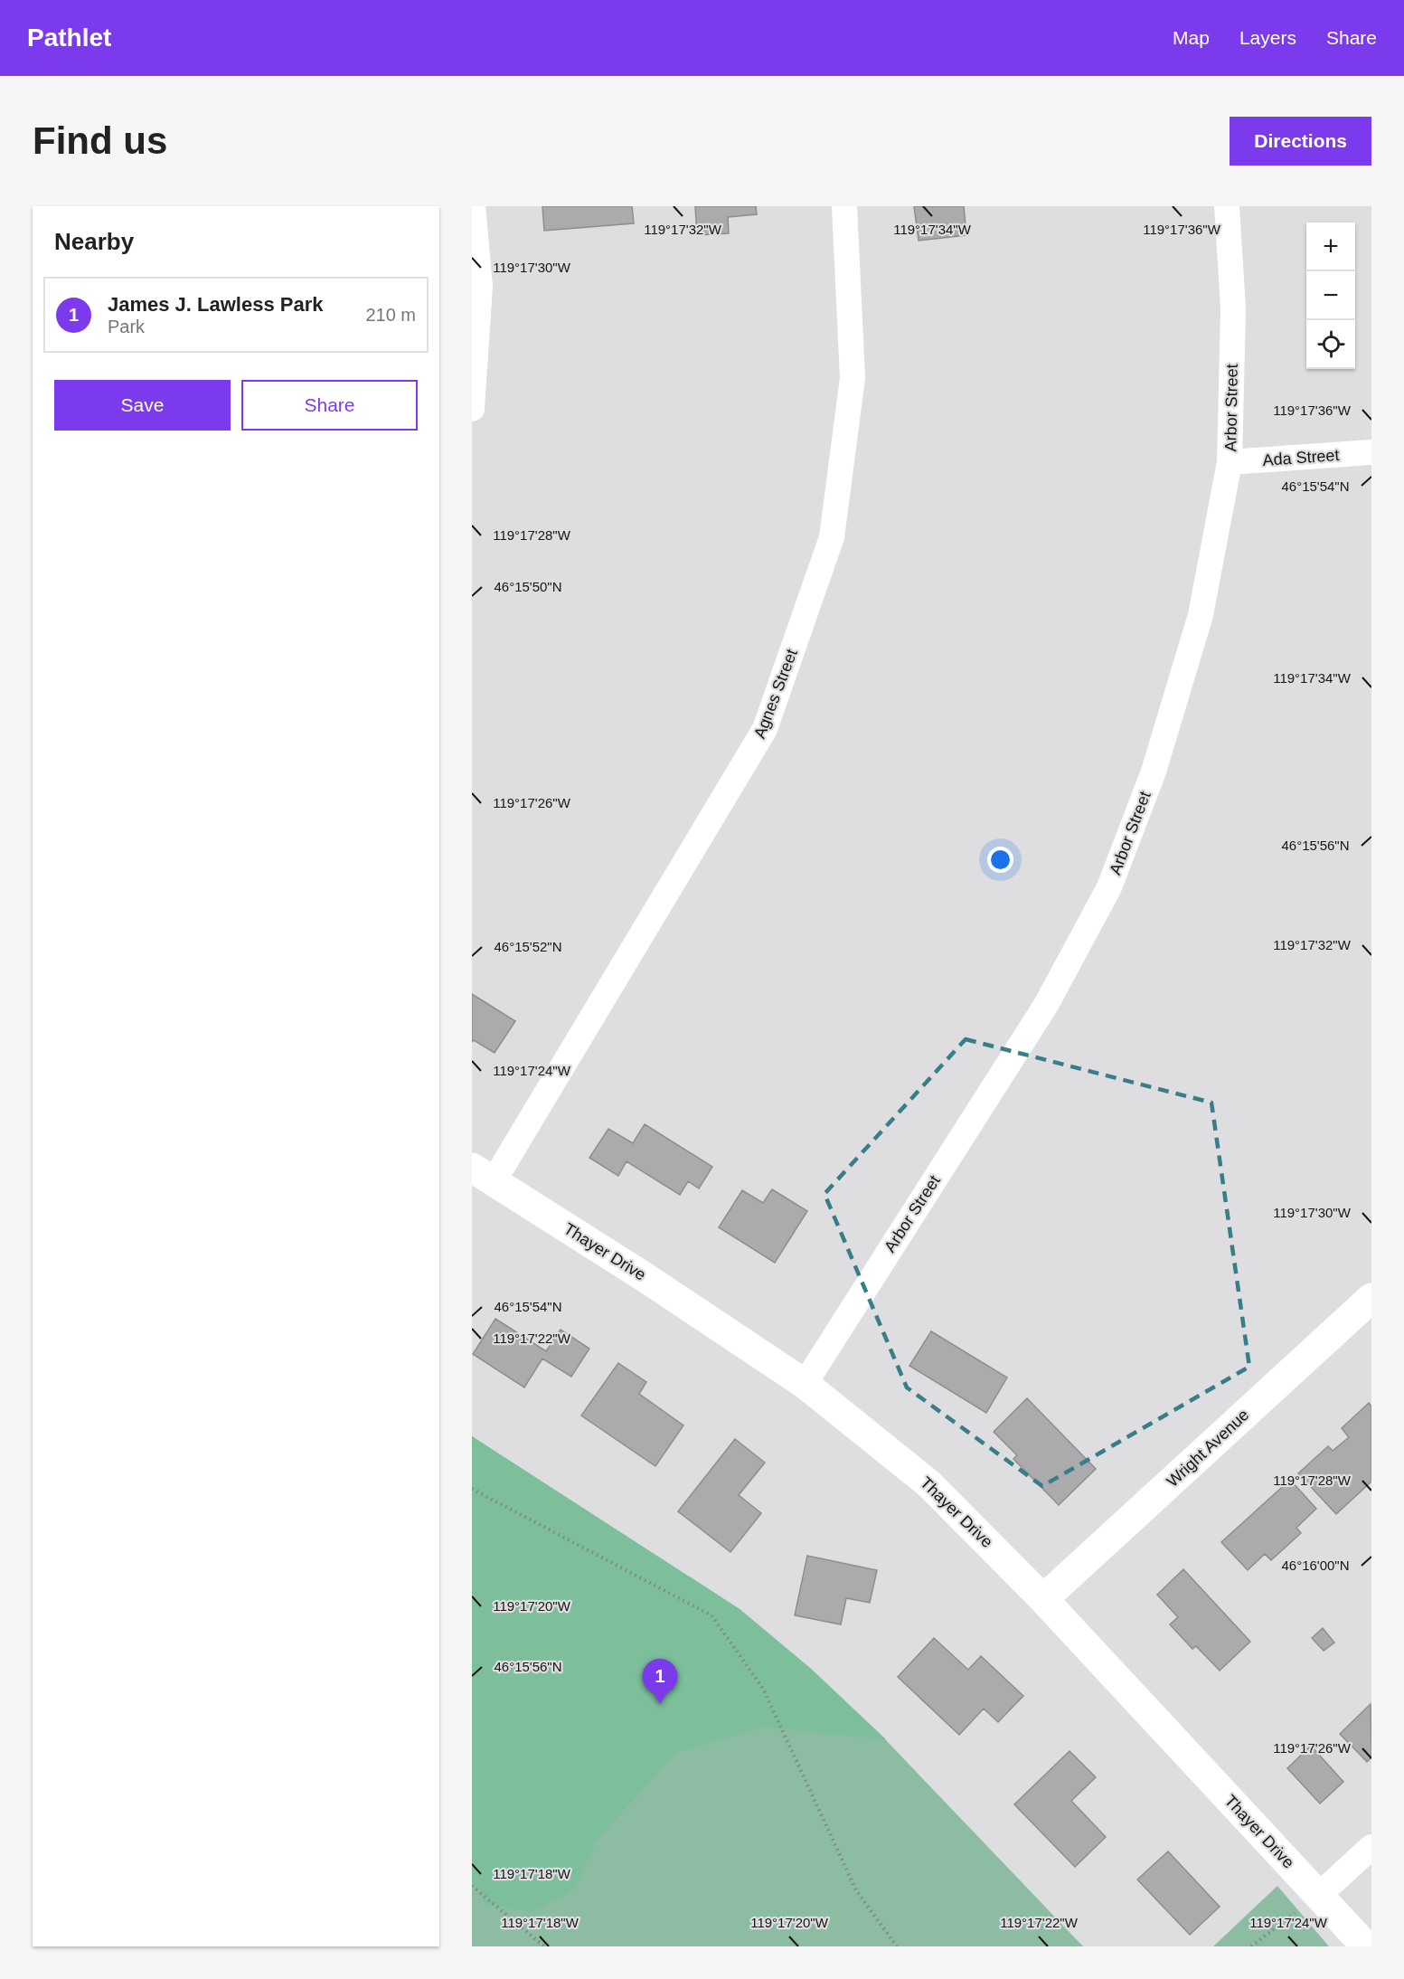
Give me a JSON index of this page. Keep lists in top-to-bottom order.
{
  "streets": {
    "street": [
      "Arbor Street",
      "Ada Street",
      "Agnes Street",
      "Thayer Drive",
      "Wright Avenue"
    ]
  },
  "crossings": [
    ["Arbor Street", "Ada Street"],
    ["Arbor Street", "Thayer Drive"],
    ["Agnes Street", "Thayer Drive"],
    ["Thayer Drive", "Wright Avenue"]
  ],
  "page": {
    "header": "Pathlet",
    "nav": ["Map", "Layers", "Share"],
    "buttons": [
      "Directions",
      ["Save", "Share"]
    ],
    "title": "Find us",
    "heading": "Nearby",
    "map_buttons": ["+", "−"],
    "list": [
      {
        "mark": "1",
        "name": "James J. Lawless Park",
        "note": "Park",
        "value": "210 m"
      }
    ],
    "pins": "1"
  },
  "coordinates": [
    "119°17'32\"W",
    "119°17'34\"W",
    "119°17'36\"W",
    "119°17'30\"W",
    "46°15'54\"N",
    "119°17'28\"W",
    "46°15'50\"N",
    "119°17'26\"W",
    "46°15'56\"N",
    "46°15'52\"N",
    "119°17'24\"W",
    "119°17'22\"W",
    "46°16'00\"N",
    "119°17'20\"W",
    "119°17'18\"W"
  ]
}
